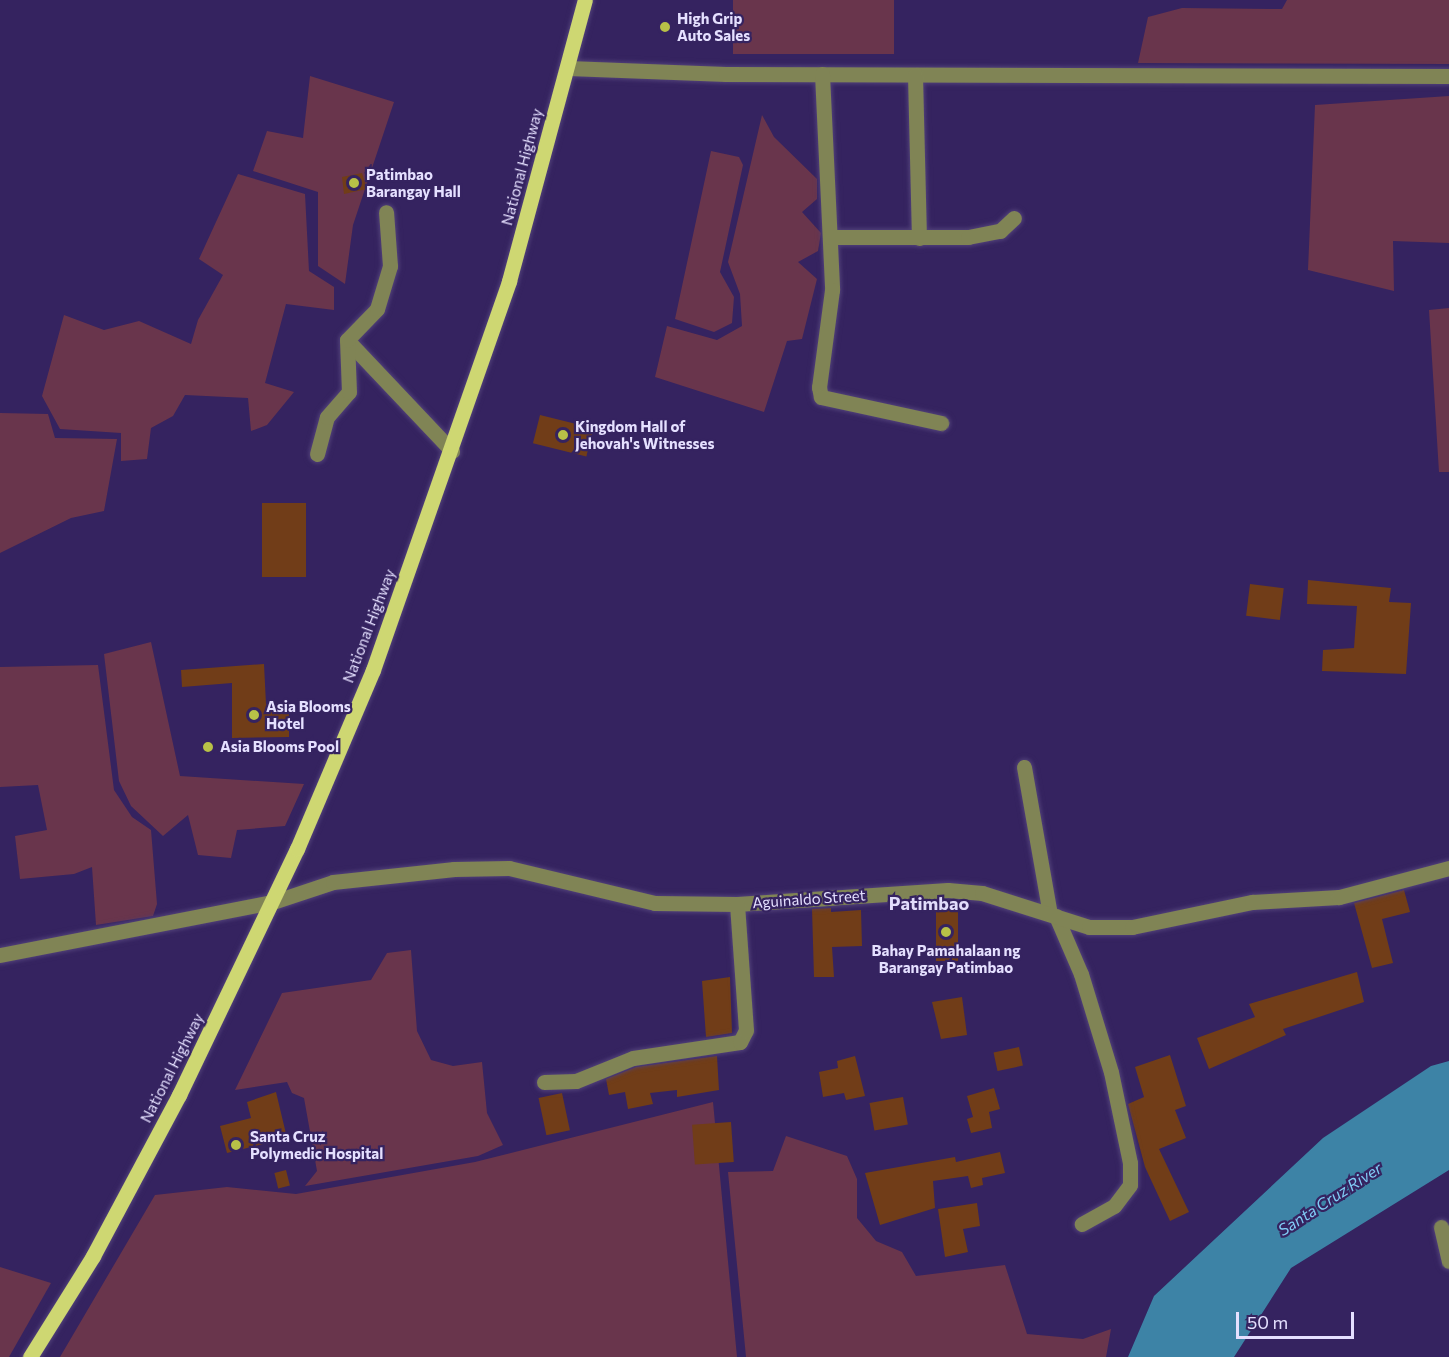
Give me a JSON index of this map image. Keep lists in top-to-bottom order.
{
  "streets": {
    "main road": ["National Highway"],
    "street": ["Aguinaldo Street"]
  },
  "crossings": [
    ["National Highway", "Aguinaldo Street"]
  ],
  "districts": ["Patimbao"],
  "water": ["Santa Cruz River"],
  "places": [
    "High Grip Auto Sales",
    "Patimbao Barangay Hall",
    "Kingdom Hall of Jehovah's Witnesses",
    "Asia Blooms Hotel",
    "Asia Blooms Pool",
    "Bahay Pamahalaan ng Barangay Patimbao",
    "Santa Cruz Polymedic Hospital"
  ],
  "scale_bar": "50 m"
}
